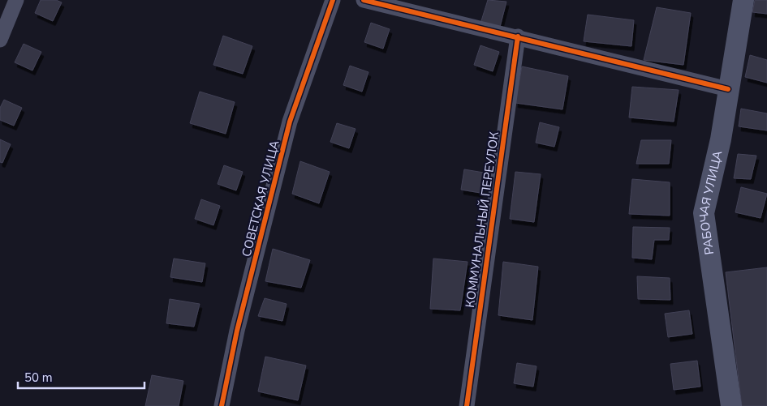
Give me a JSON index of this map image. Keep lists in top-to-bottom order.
{
  "streets": {
    "main road": ["РАБОЧАЯ УЛИЦА"],
    "street": ["СОВЕТСКАЯ УЛИЦА", "КОММУНАЛЬНЫЙ ПЕРЕУЛОК"]
  },
  "scale_bar": "50 m"
}
